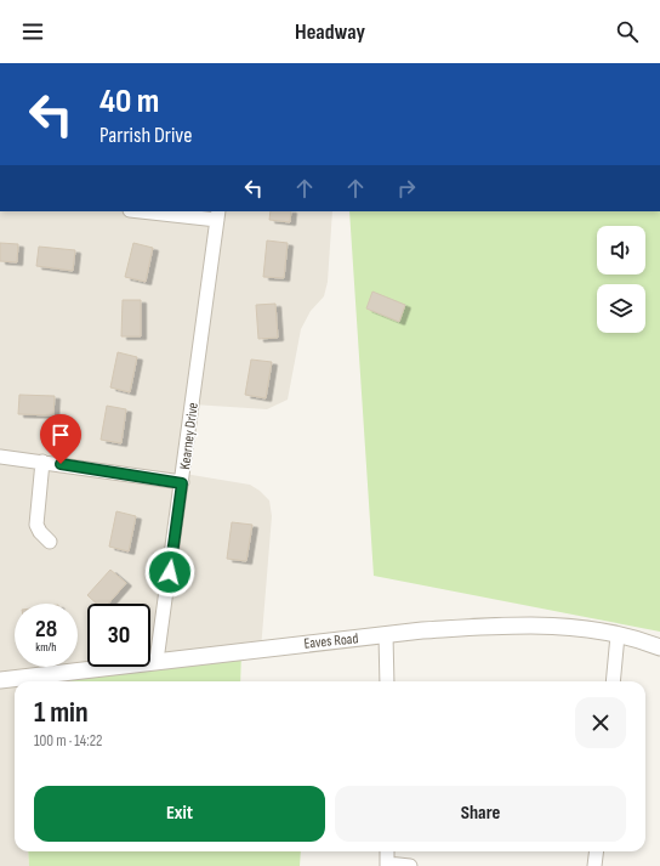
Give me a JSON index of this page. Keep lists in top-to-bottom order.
{
  "streets": {
    "street": ["Kearney Drive", "Eaves Road"]
  },
  "crossings": [
    ["Kearney Drive", "Eaves Road"]
  ],
  "page": {
    "header": "Headway",
    "turn": ["40 m", "Parrish Drive"],
    "speed": "28 km/h",
    "limit": "30",
    "heading": ["1 min", "100 m · 14:22"],
    "buttons": ["Exit", "Share"]
  }
}
